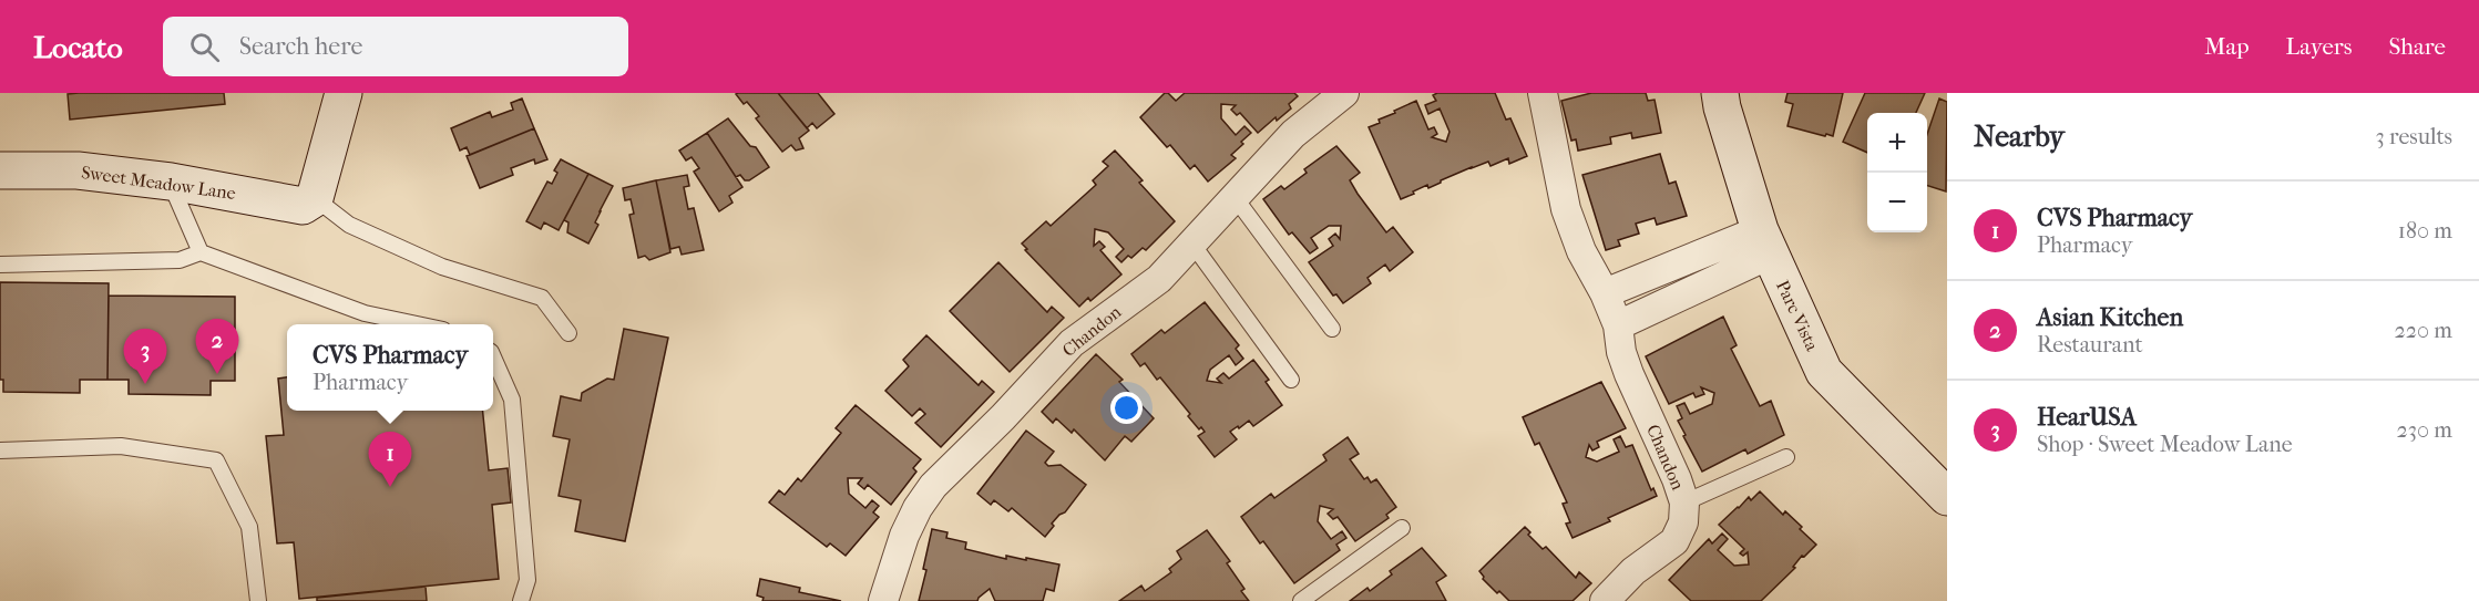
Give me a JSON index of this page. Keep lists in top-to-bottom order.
{
  "streets": {
    "street": ["Sweet Meadow Lane", "Parc Vista", "Chandon"]
  },
  "page": {
    "header": "Locato",
    "search": "Search here",
    "nav": ["Map", "Layers", "Share"],
    "heading": ["Nearby", "3 results"],
    "map_buttons": ["+", "−"],
    "list": [
      {
        "mark": "1",
        "name": "CVS Pharmacy",
        "note": "Pharmacy",
        "value": "180 m"
      },
      {
        "mark": "2",
        "name": "Asian Kitchen",
        "note": "Restaurant",
        "value": "220 m"
      },
      {
        "mark": "3",
        "name": "HearUSA",
        "note": "Shop · Sweet Meadow Lane",
        "value": "230 m"
      }
    ],
    "pins": ["2", "3", "1"],
    "popup": ["CVS Pharmacy", "Pharmacy"]
  }
}
